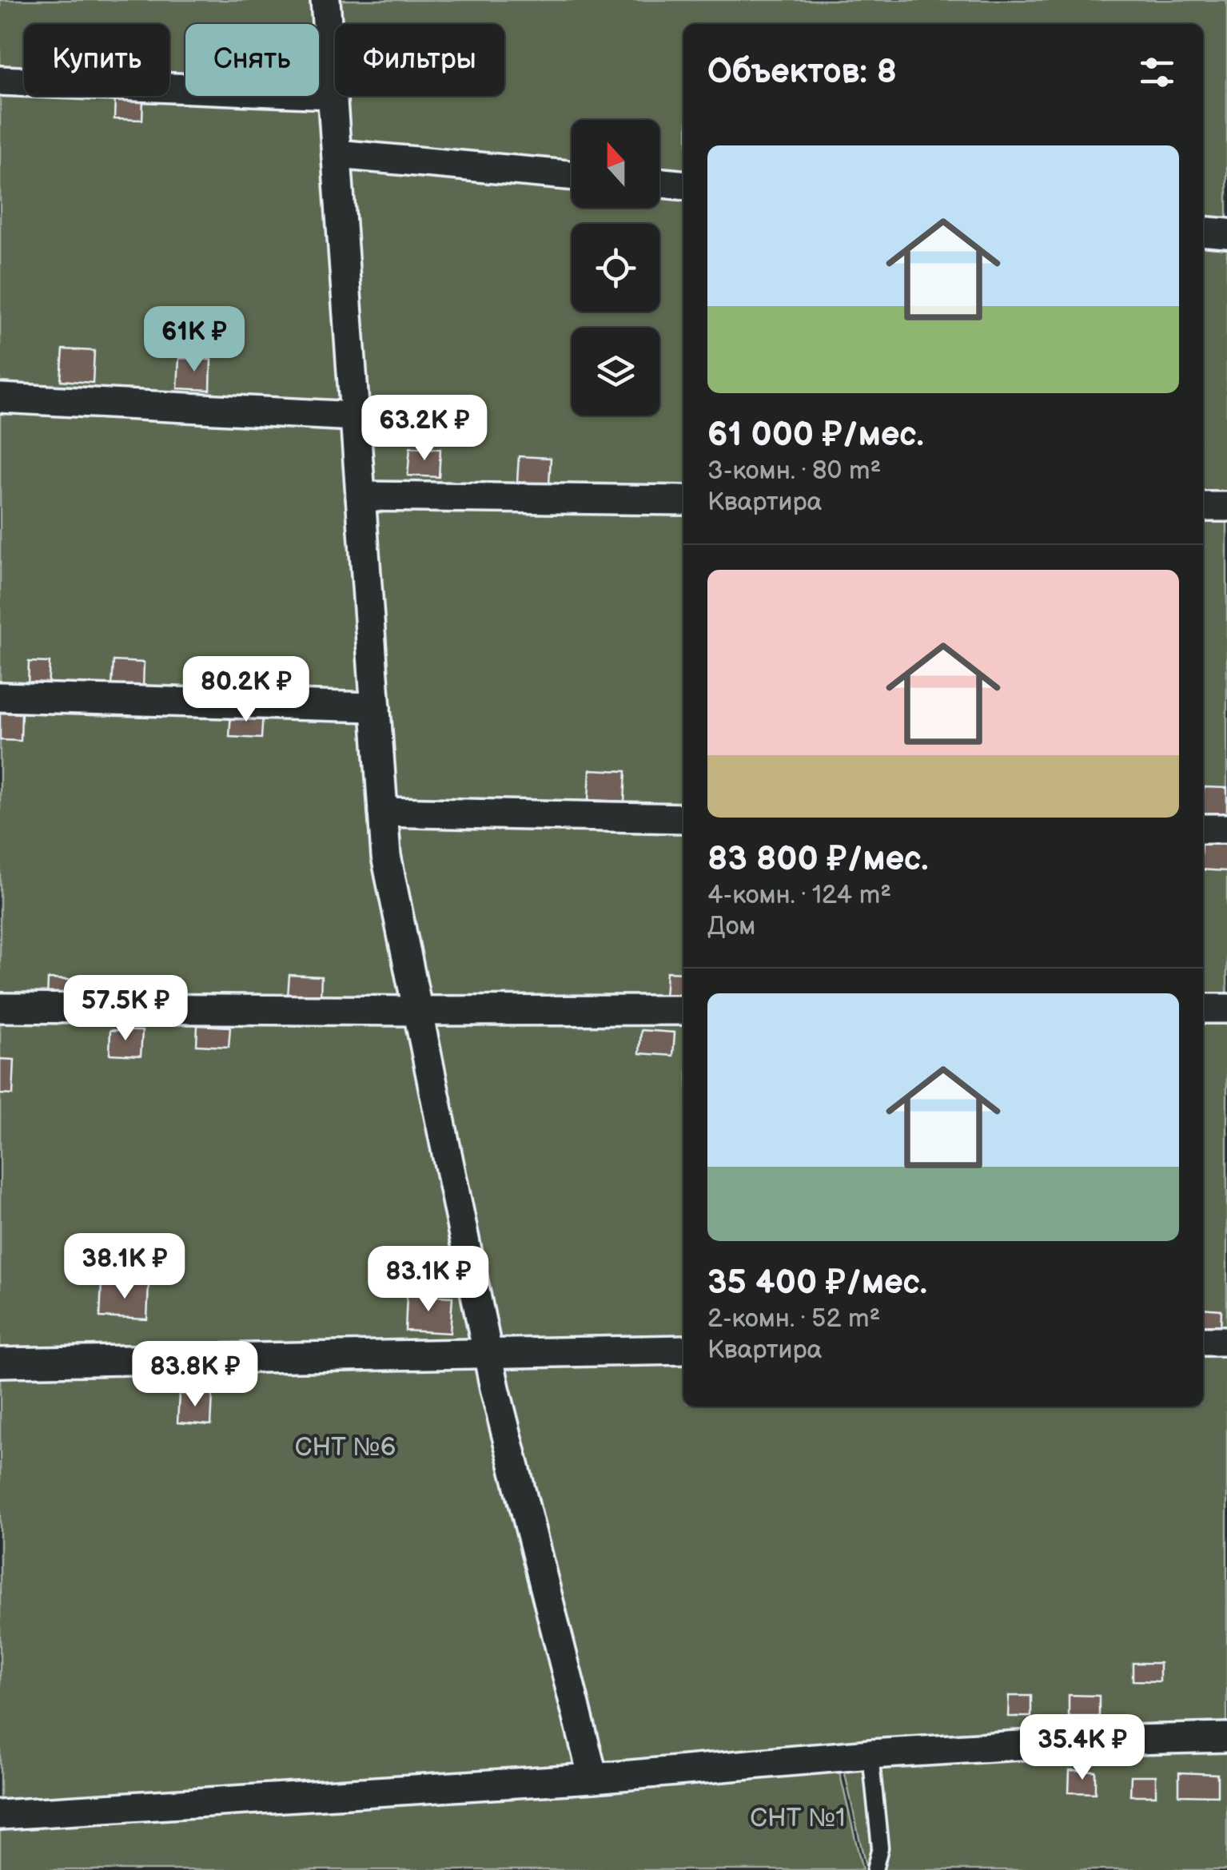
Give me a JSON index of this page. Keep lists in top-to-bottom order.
{
  "parks": ["СНТ №6", "СНТ №1"],
  "north": "top",
  "page": {
    "chip": ["Купить", "Снять", "Фильтры"],
    "heading": "Объектов: 8",
    "list": [
      {
        "name": "61 000 ₽/мес.",
        "note": "3-комн. · 80 m² · Квартира"
      },
      {
        "name": "83 800 ₽/мес.",
        "note": "4-комн. · 124 m² · Дом"
      },
      {
        "name": "35 400 ₽/мес.",
        "note": "2-комн. · 52 m² · Квартира"
      }
    ],
    "price": [
      "61K ₽",
      "63.2K ₽",
      "80.2K ₽",
      "57.5K ₽",
      "38.1K ₽",
      "83.1K ₽",
      "83.8K ₽",
      "35.4K ₽"
    ]
  }
}
